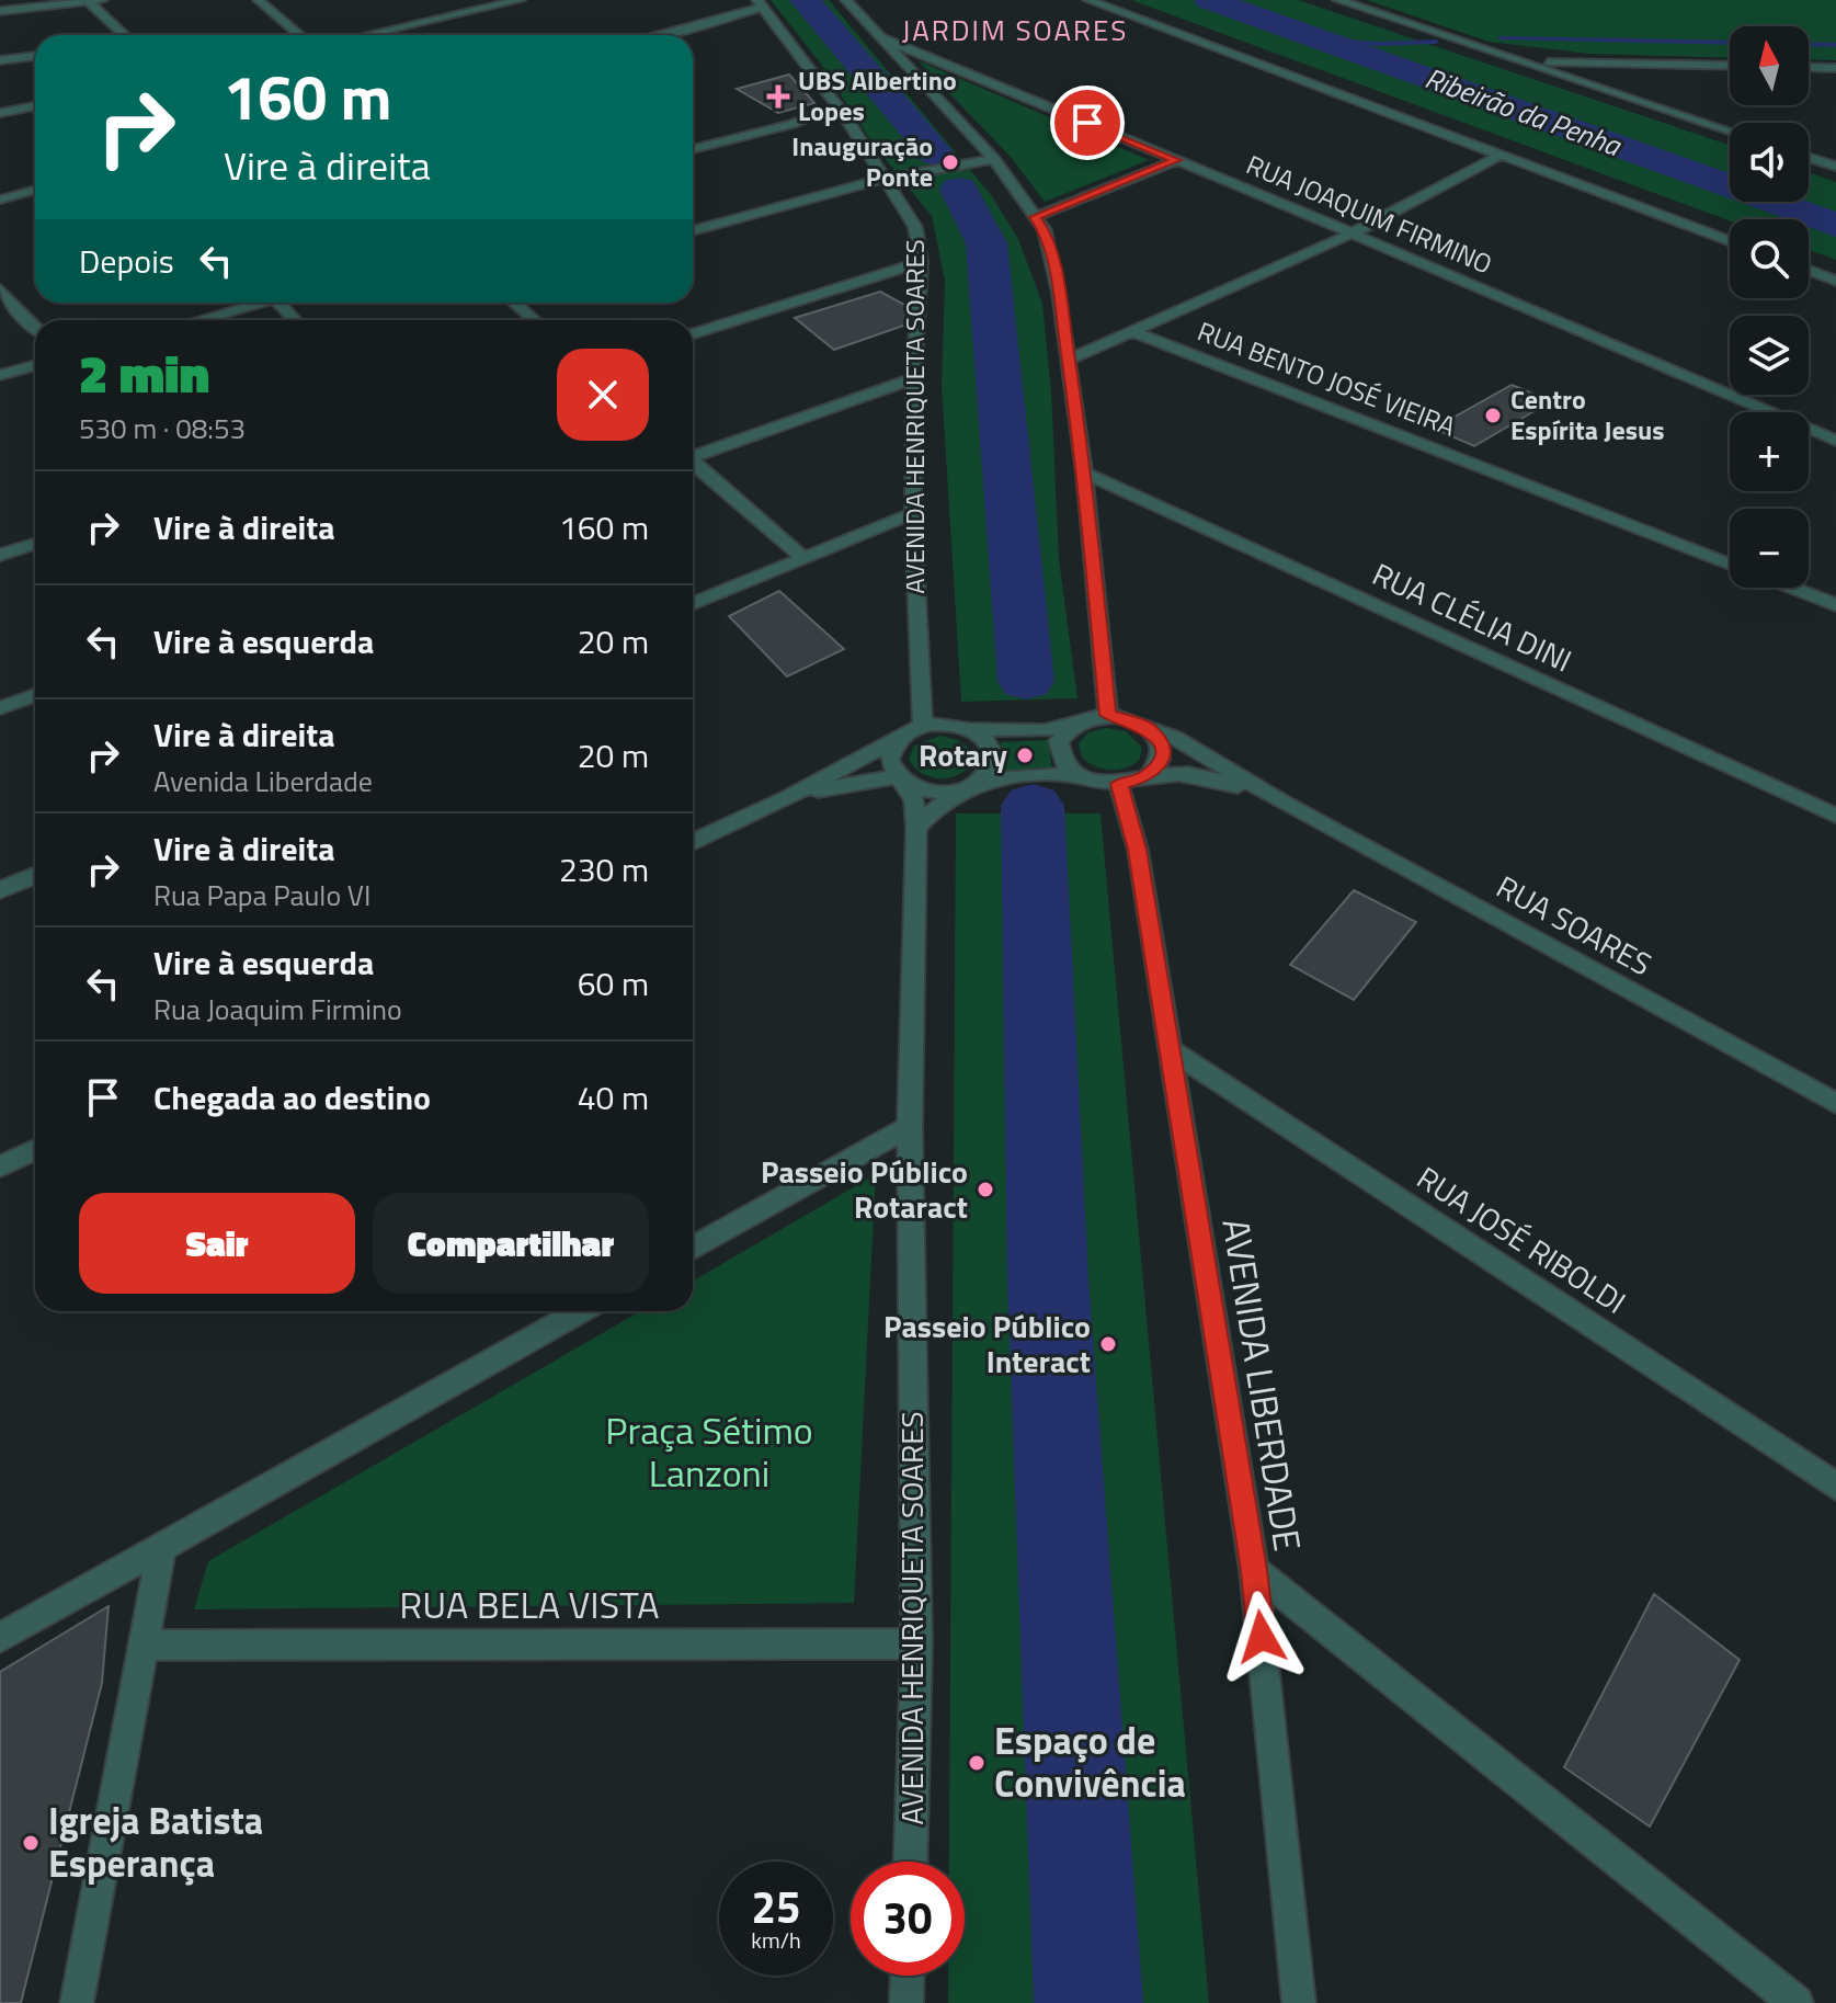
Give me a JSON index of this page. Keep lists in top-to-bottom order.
{
  "streets": {
    "street": [
      "RUA JOAQUIM FIRMINO",
      "RUA BENTO JOSÉ VIEIRA",
      "AVENIDA HENRIQUETA SOARES",
      "RUA CLÉLIA DINI",
      "RUA SOARES",
      "RUA JOSÉ RIBOLDI",
      "AVENIDA LIBERDADE",
      "RUA BELA VISTA"
    ]
  },
  "crossings": [
    ["AVENIDA HENRIQUETA SOARES", "RUA BELA VISTA"],
    ["RUA JOSÉ RIBOLDI", "AVENIDA LIBERDADE"]
  ],
  "districts": ["JARDIM SOARES"],
  "water": ["Ribeirão da Penha"],
  "parks": ["Praça Sétimo Lanzoni"],
  "places": {
    "health": ["UBS Albertino Lopes"],
    "other": [
      "Inauguração Ponte",
      "Centro Espírita Jesus",
      "Rotary",
      "Passeio Público Rotaract",
      "Passeio Público Interact",
      "Espaço de Convivência",
      "Igreja Batista Esperança"
    ]
  },
  "north": "top",
  "page": {
    "map_buttons": ["+", "−"],
    "turn": ["160 m", "Vire à direita"],
    "then": "Depois",
    "heading": ["2 min", "530 m · 08:53"],
    "list": [
      {
        "name": "Vire à direita",
        "value": "160 m"
      },
      {
        "name": "Vire à esquerda",
        "value": "20 m"
      },
      {
        "name": "Vire à direita",
        "note": "Avenida Liberdade",
        "value": "20 m"
      },
      {
        "name": "Vire à direita",
        "note": "Rua Papa Paulo VI",
        "value": "230 m"
      },
      {
        "name": "Vire à esquerda",
        "note": "Rua Joaquim Firmino",
        "value": "60 m"
      },
      {
        "name": "Chegada ao destino",
        "value": "40 m"
      }
    ],
    "buttons": ["Sair", "Compartilhar"],
    "speed": "25 km/h",
    "limit": "30"
  }
}
